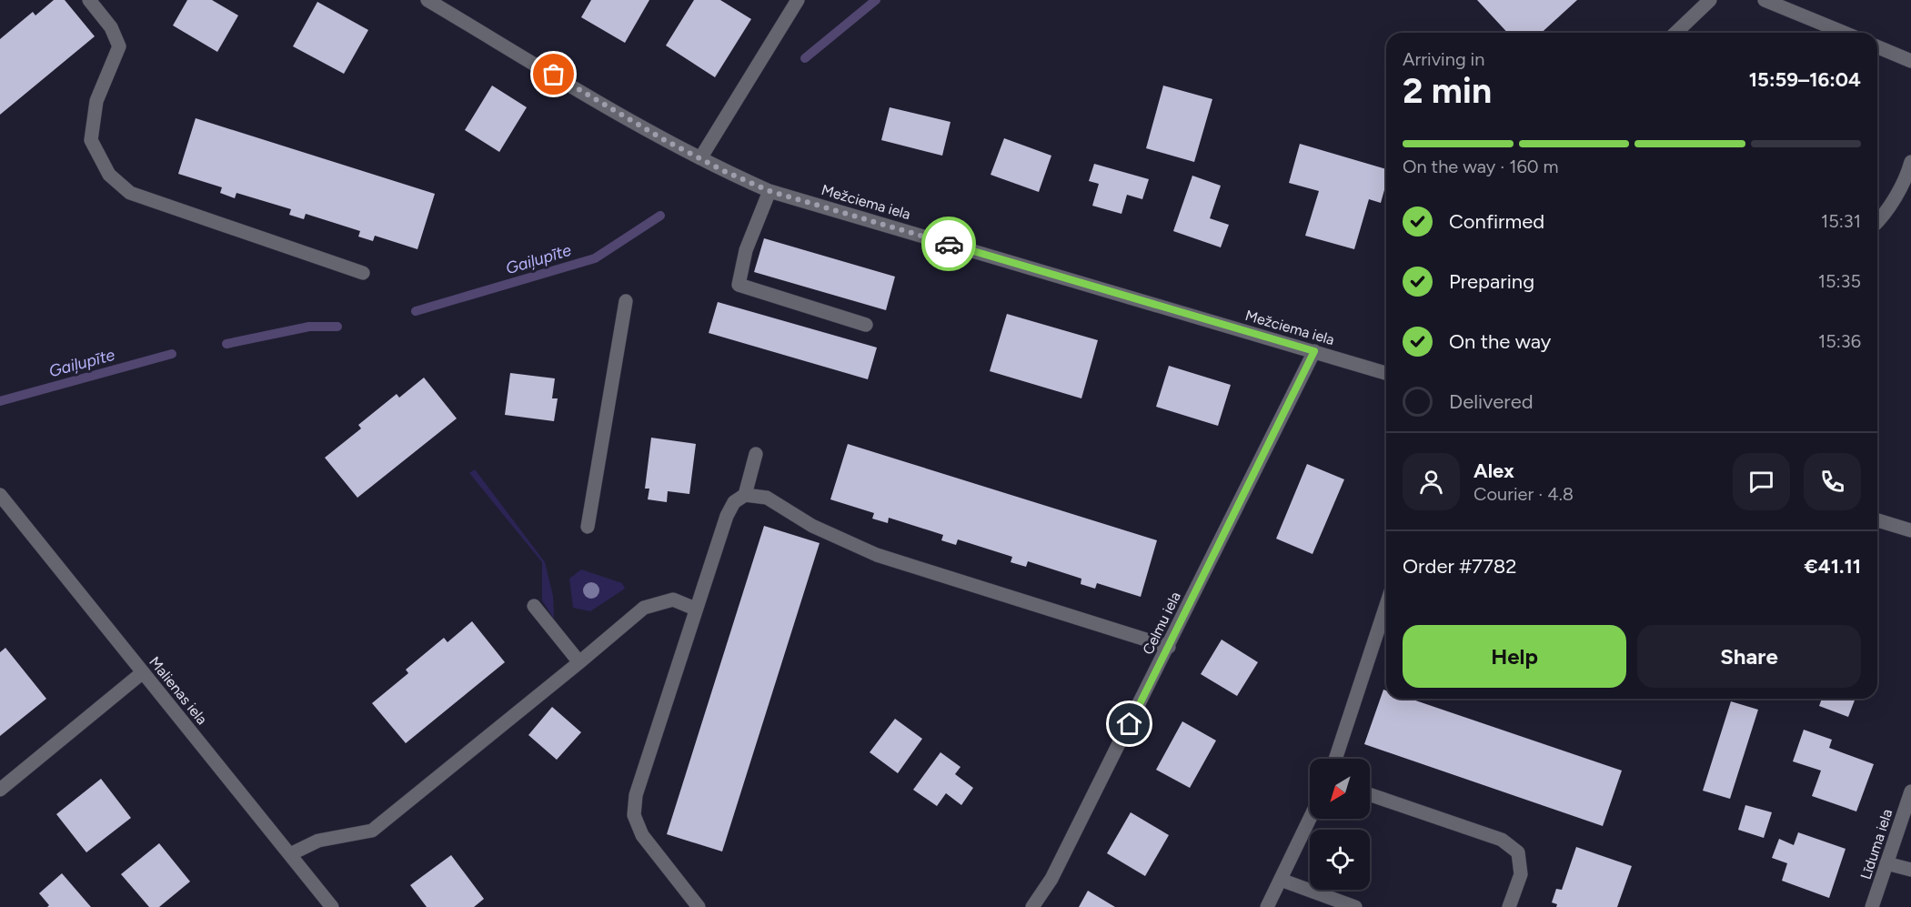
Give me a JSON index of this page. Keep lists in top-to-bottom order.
{
  "streets": {
    "street": [
      "Mežciema iela",
      "Celmu iela",
      "Malienas iela",
      "Līduma iela"
    ]
  },
  "crossings": [
    ["Mežciema iela", "Celmu iela"]
  ],
  "water": ["Gaiļupīte"],
  "north": "bottom left",
  "page": {
    "heading": ["2 min", "Arriving in", "15:59–16:04"],
    "panel": [
      "Alex",
      "Courier · 4.8",
      "Order #7782",
      "€41.11"
    ],
    "bar": "On the way · 160 m",
    "list": [
      ["Confirmed", "15:31"],
      ["Preparing", "15:35"],
      ["On the way", "15:36"],
      "Delivered"
    ],
    "buttons": ["Help", "Share"]
  }
}
